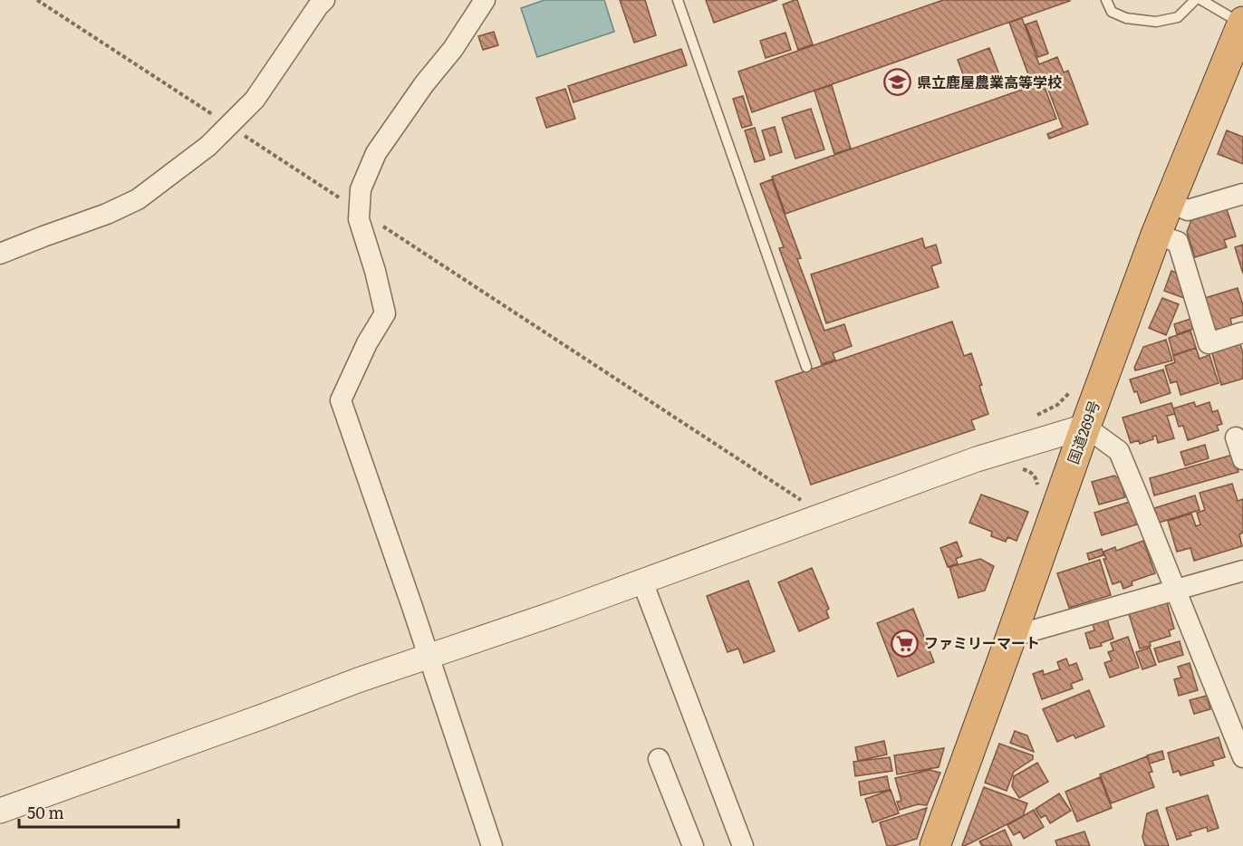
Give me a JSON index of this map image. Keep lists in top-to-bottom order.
{
  "streets": {
    "highway": ["国道269号"]
  },
  "places": {
    "school or university": ["県立鹿屋農業高等学校"],
    "supermarket": ["ファミリーマート"]
  },
  "scale_bar": "50 m"
}
